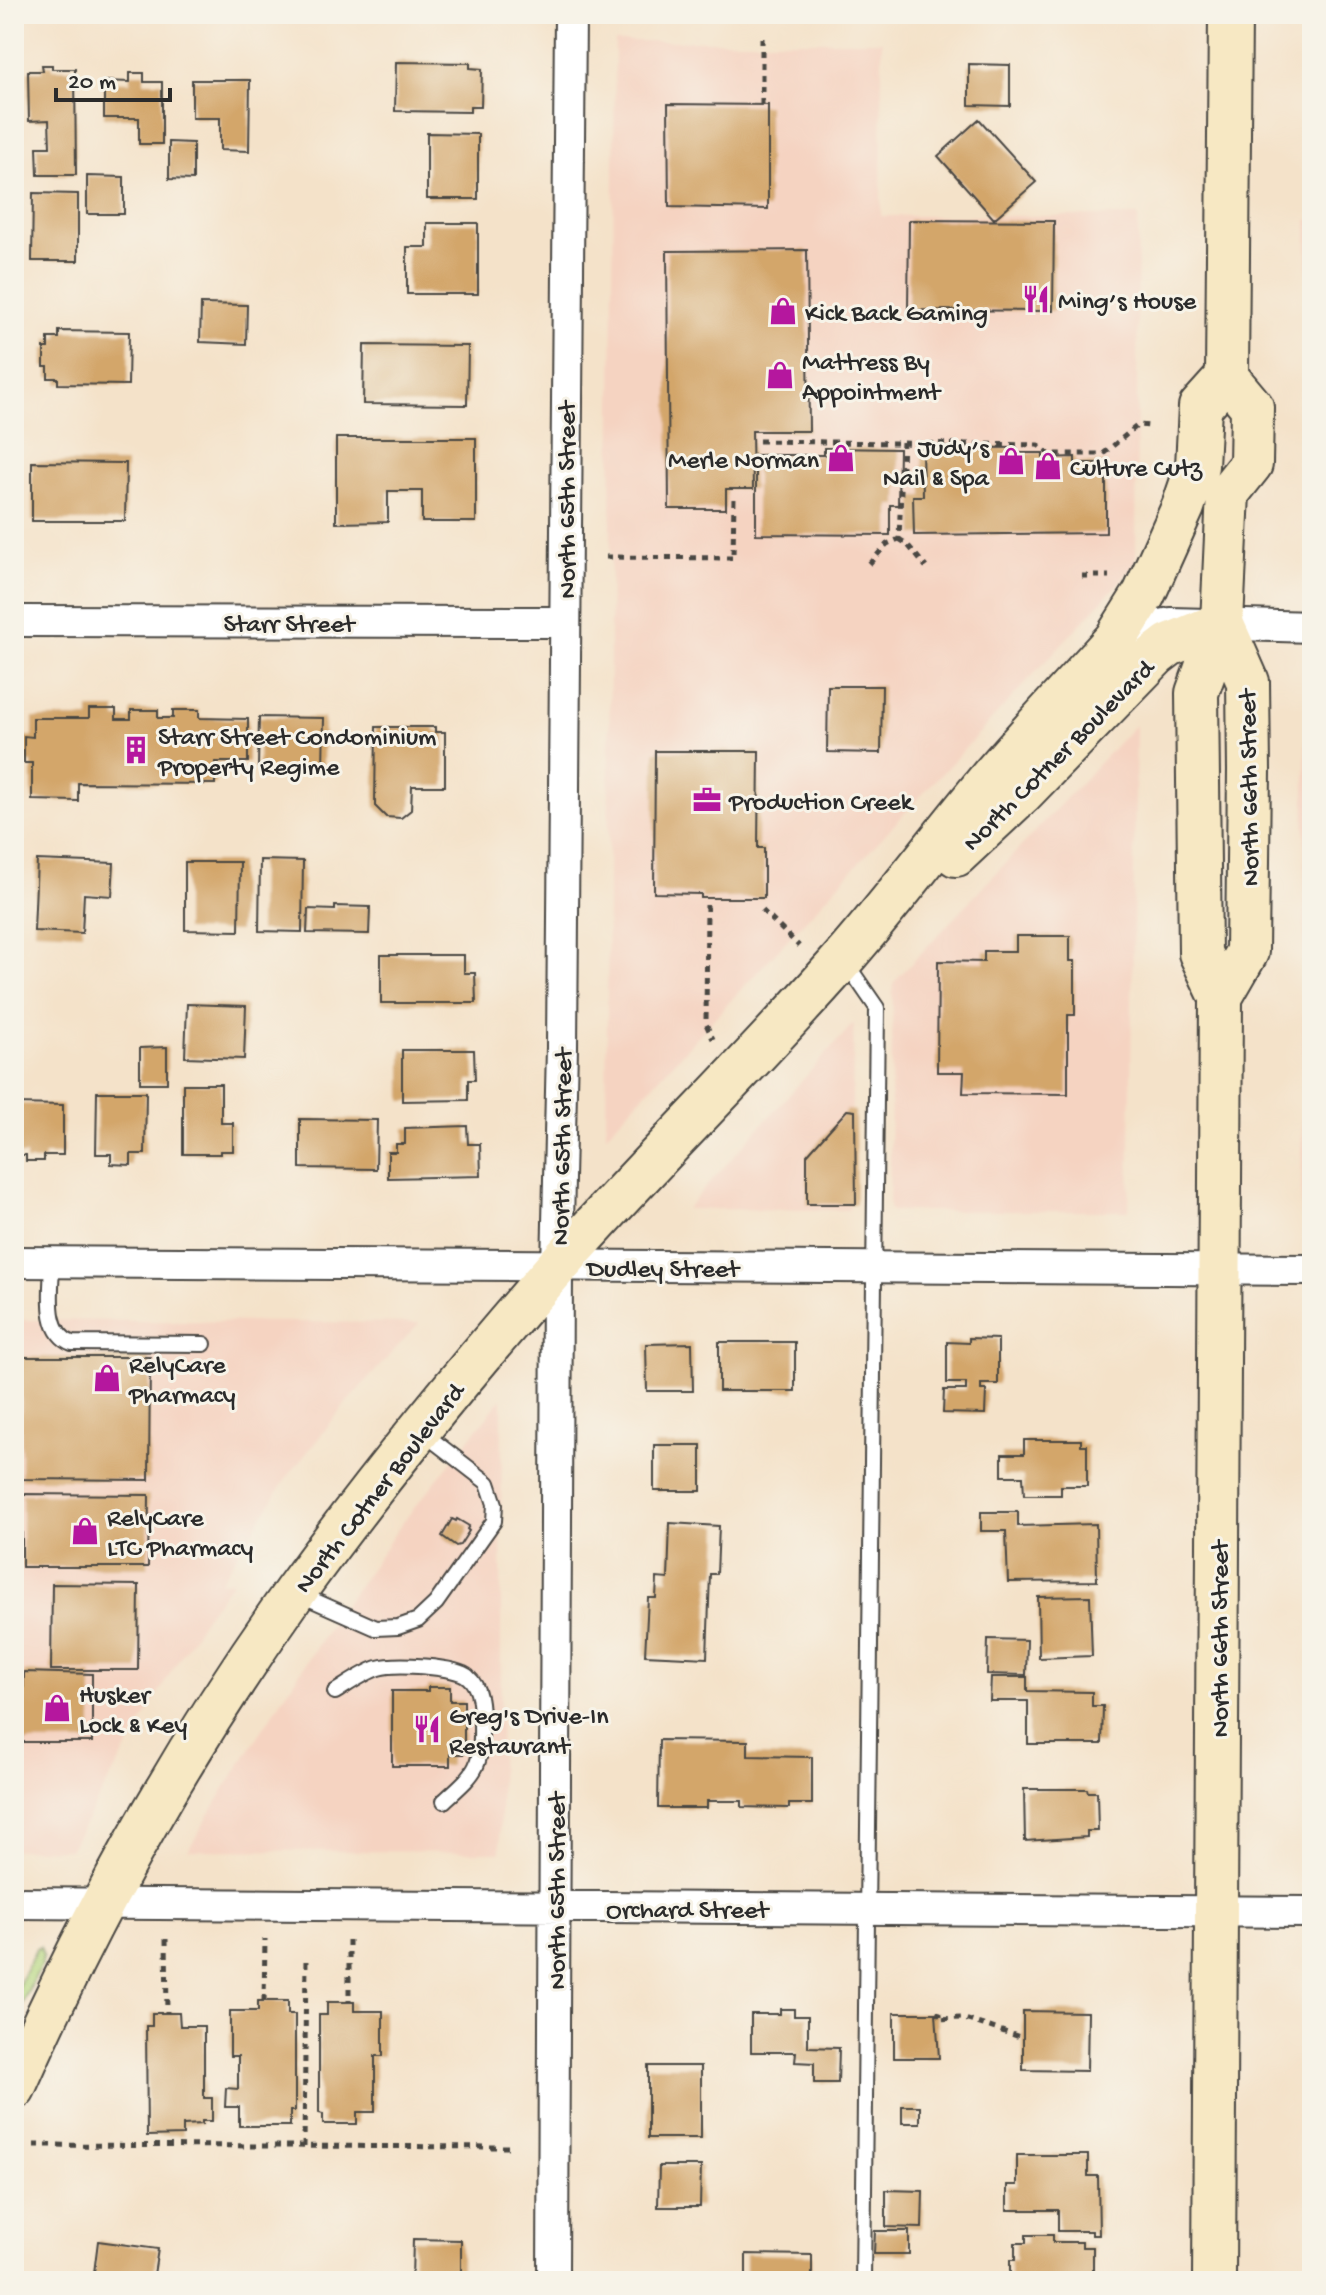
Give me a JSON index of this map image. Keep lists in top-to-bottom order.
{
  "streets": {
    "main road": ["North Cotner Boulevard", "North 66th Street"],
    "street": [
      "North 65th Street",
      "Starr Street",
      "Dudley Street",
      "Orchard Street"
    ]
  },
  "crossings": [
    ["North 65th Street", "Starr Street"],
    ["North 65th Street", "North Cotner Boulevard"],
    ["North 65th Street", "Dudley Street"],
    ["North 65th Street", "Orchard Street"],
    ["North Cotner Boulevard", "North 66th Street"],
    ["North Cotner Boulevard", "Dudley Street"],
    ["North Cotner Boulevard", "Orchard Street"],
    ["North 66th Street", "Dudley Street"],
    ["North 66th Street", "Orchard Street"]
  ],
  "places": {
    "restaurant": ["Ming’s House", "Greg's Drive-In Restaurant"],
    "shop": [
      "Kick Back Gaming",
      "Mattress By Appointment",
      "Merle Norman",
      "Judy’s Nail & Spa",
      "Culture Cutz",
      "RelyCare Pharmacy",
      "RelyCare LTC Pharmacy",
      "Husker Lock & Key"
    ],
    "building": ["Starr Street Condominium Property Regime"],
    "office": ["Production Creek"]
  },
  "scale_bar": "20 m"
}
